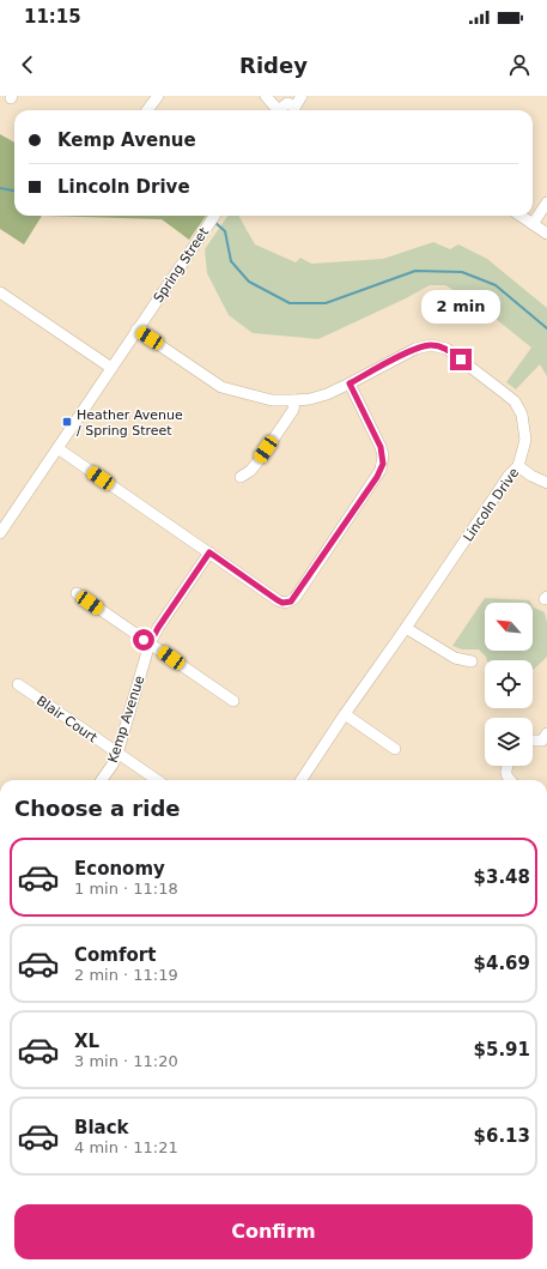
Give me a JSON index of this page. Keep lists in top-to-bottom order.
{
  "streets": {
    "street": [
      "Spring Street",
      "Lincoln Drive",
      "Blair Court",
      "Kemp Avenue"
    ]
  },
  "crossings": [
    ["Spring Street", "Lincoln Drive"],
    ["Blair Court", "Kemp Avenue"]
  ],
  "places": {
    "transit": ["Heather Avenue / Spring Street"]
  },
  "north": "top left",
  "page": {
    "status": "11:15",
    "header": "Ridey",
    "banner": ["Kemp Avenue", "Lincoln Drive"],
    "bubble": "2 min",
    "heading": "Choose a ride",
    "list": [
      {
        "name": "Economy",
        "note": "1 min · 11:18",
        "value": "$3.48"
      },
      {
        "name": "Comfort",
        "note": "2 min · 11:19",
        "value": "$4.69"
      },
      {
        "name": "XL",
        "note": "3 min · 11:20",
        "value": "$5.91"
      },
      {
        "name": "Black",
        "note": "4 min · 11:21",
        "value": "$6.13"
      }
    ],
    "buttons": "Confirm"
  }
}
